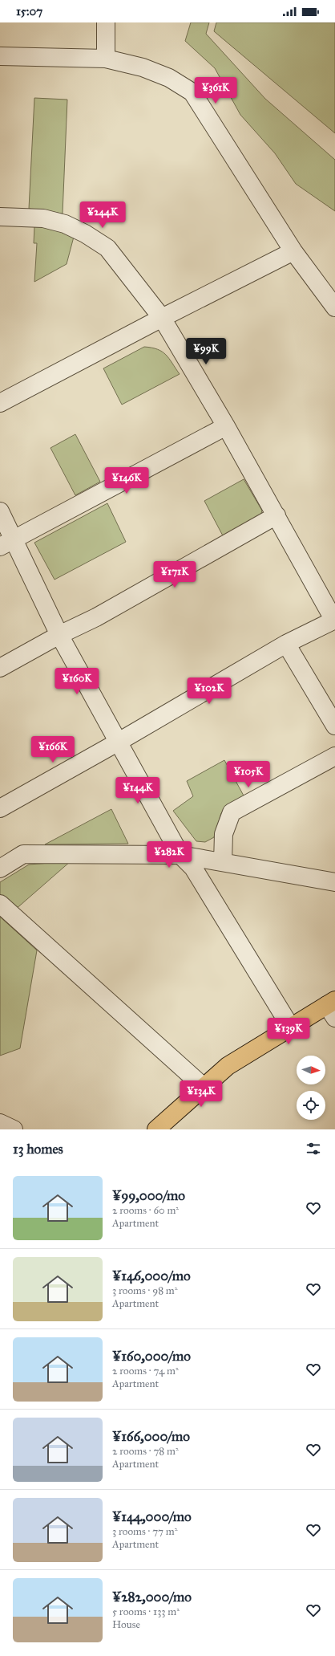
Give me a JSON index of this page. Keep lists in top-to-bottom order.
{
  "north": "right",
  "page": {
    "status": "15:07",
    "price": [
      "¥361K",
      "¥244K",
      "¥99K",
      "¥146K",
      "¥171K",
      "¥160K",
      "¥102K",
      "¥166K",
      "¥105K",
      "¥144K",
      "¥282K",
      "¥139K",
      "¥134K"
    ],
    "heading": "13 homes",
    "list": [
      {
        "name": "¥99,000/mo",
        "note": "2 rooms · 60 m² · Apartment"
      },
      {
        "name": "¥146,000/mo",
        "note": "3 rooms · 98 m² · Apartment"
      },
      {
        "name": "¥160,000/mo",
        "note": "2 rooms · 74 m² · Apartment"
      },
      {
        "name": "¥166,000/mo",
        "note": "2 rooms · 78 m² · Apartment"
      },
      {
        "name": "¥144,000/mo",
        "note": "3 rooms · 77 m² · Apartment"
      },
      {
        "name": "¥282,000/mo",
        "note": "5 rooms · 133 m² · House"
      }
    ]
  }
}
